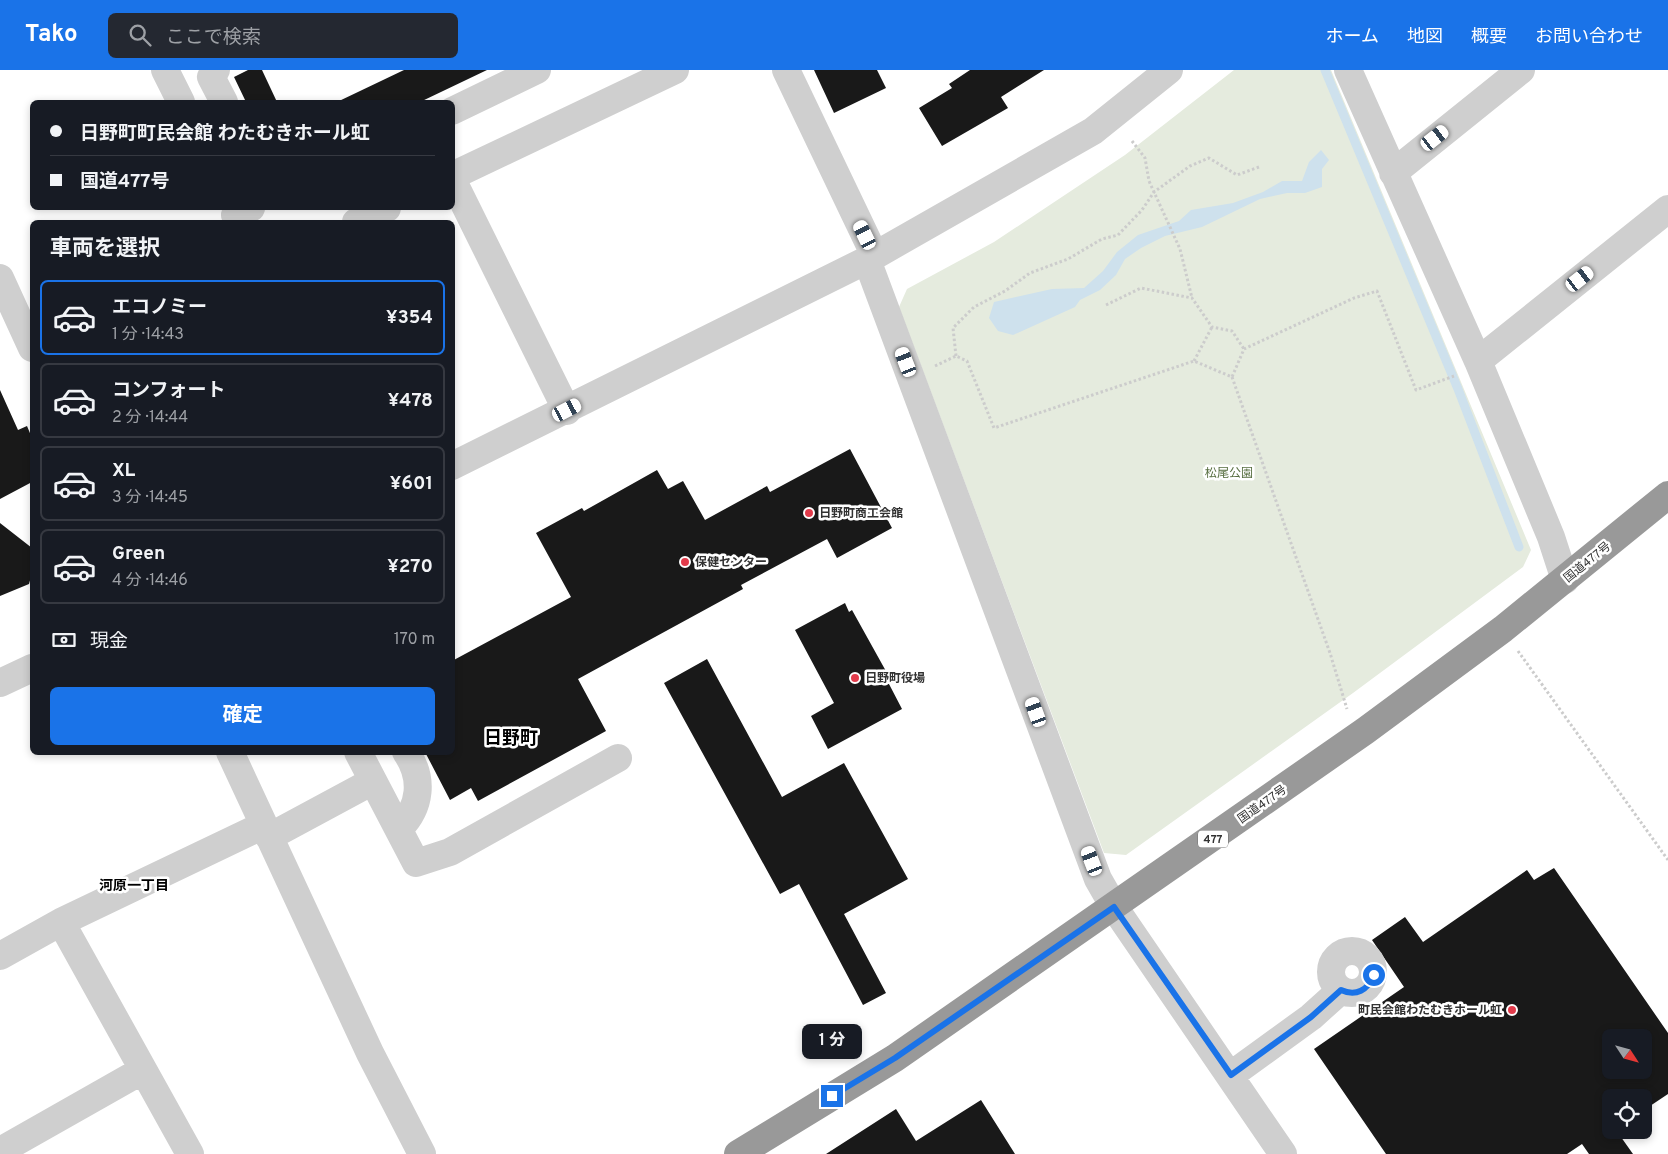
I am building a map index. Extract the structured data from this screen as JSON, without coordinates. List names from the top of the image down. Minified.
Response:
{"streets":{"highway":["国道477号","477"]},"districts":["日野町","河原一丁目"],"parks":["松尾公園"],"places":["日野町商工会館","保健センター","日野町役場","町民会館わたむきホール虹"],"north":"bottom right","page":{"header":"Tako","search":"ここで検索","nav":["ホーム","地図","概要","お問い合わせ"],"banner":["日野町町民会館 わたむきホール虹","国道477号"],"heading":"車両を選択","list":[{"name":"エコノミー","note":"1 分 · 14:43","value":"¥354"},{"name":"コンフォート","note":"2 分 · 14:44","value":"¥478"},{"name":"XL","note":"3 分 · 14:45","value":"¥601"},{"name":"Green","note":"4 分 · 14:46","value":"¥270"}],"pay":["現金","170 m"],"buttons":"確定","bubble":"1 分"}}
